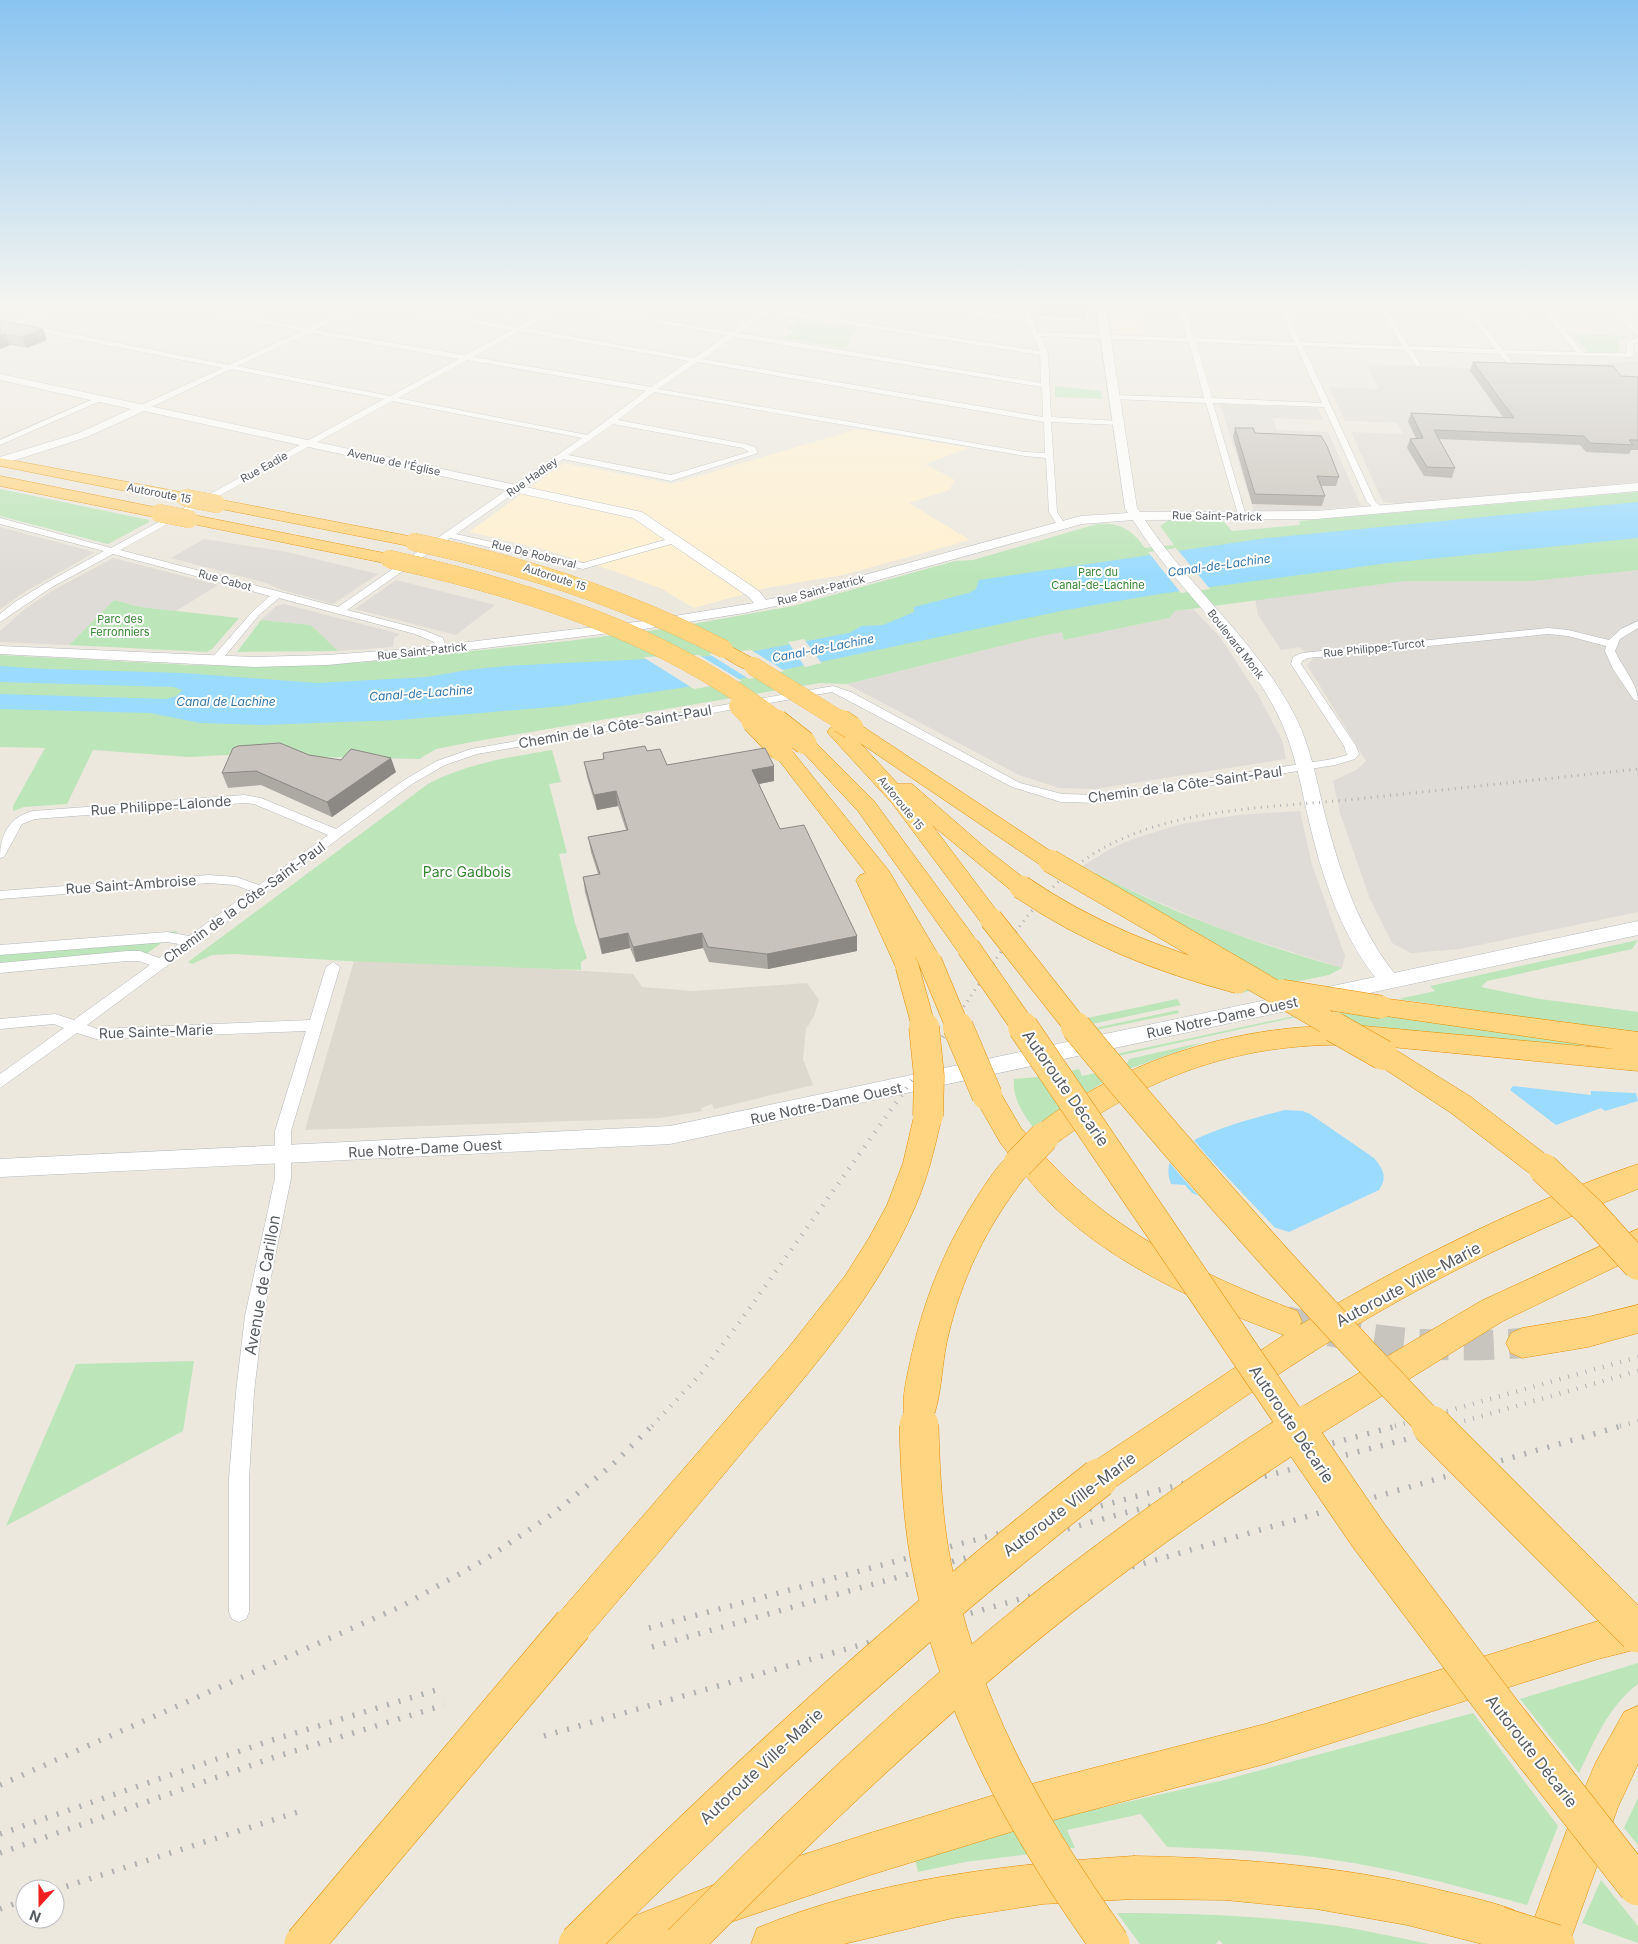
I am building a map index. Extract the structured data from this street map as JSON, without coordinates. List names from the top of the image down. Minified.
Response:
{"streets":{"highway":["Autoroute 15","Autoroute Décarie","Autoroute Ville-Marie"],"main road":["Avenue de l'Église","Rue Saint-Patrick","Boulevard Monk","Rue Notre-Dame Ouest"],"street":["Rue Eadie","Rue Hadley","Rue De Roberval","Rue Cabot","Rue Philippe-Turcot","Chemin de la Côte-Saint-Paul","Rue Philippe-Lalonde","Rue Saint-Ambroise","Rue Sainte-Marie","Avenue de Carillon"]},"crossings":[["Avenue de l'Église","Rue Eadie"],["Avenue de l'Église","Rue Hadley"],["Avenue de l'Église","Rue Saint-Patrick"],["Avenue de l'Église","Rue De Roberval"],["Rue Eadie","Rue Cabot"],["Rue Hadley","Rue De Roberval"],["Rue Hadley","Rue Cabot"],["Autoroute 15","Autoroute Décarie"],["Rue Saint-Patrick","Rue Cabot"],["Rue Saint-Patrick","Boulevard Monk"],["Boulevard Monk","Rue Philippe-Turcot"],["Boulevard Monk","Chemin de la Côte-Saint-Paul"],["Boulevard Monk","Rue Notre-Dame Ouest"],["Rue Philippe-Turcot","Chemin de la Côte-Saint-Paul"],["Chemin de la Côte-Saint-Paul","Rue Philippe-Lalonde"],["Chemin de la Côte-Saint-Paul","Rue Saint-Ambroise"],["Chemin de la Côte-Saint-Paul","Rue Sainte-Marie"],["Rue Notre-Dame Ouest","Avenue de Carillon"],["Rue Sainte-Marie","Avenue de Carillon"]],"water":["Canal-de-Lachine","Canal de Lachine"],"parks":["Parc du Canal-de-Lachine","Parc des Ferronniers","Parc Gadbois"],"north":"bottom"}
